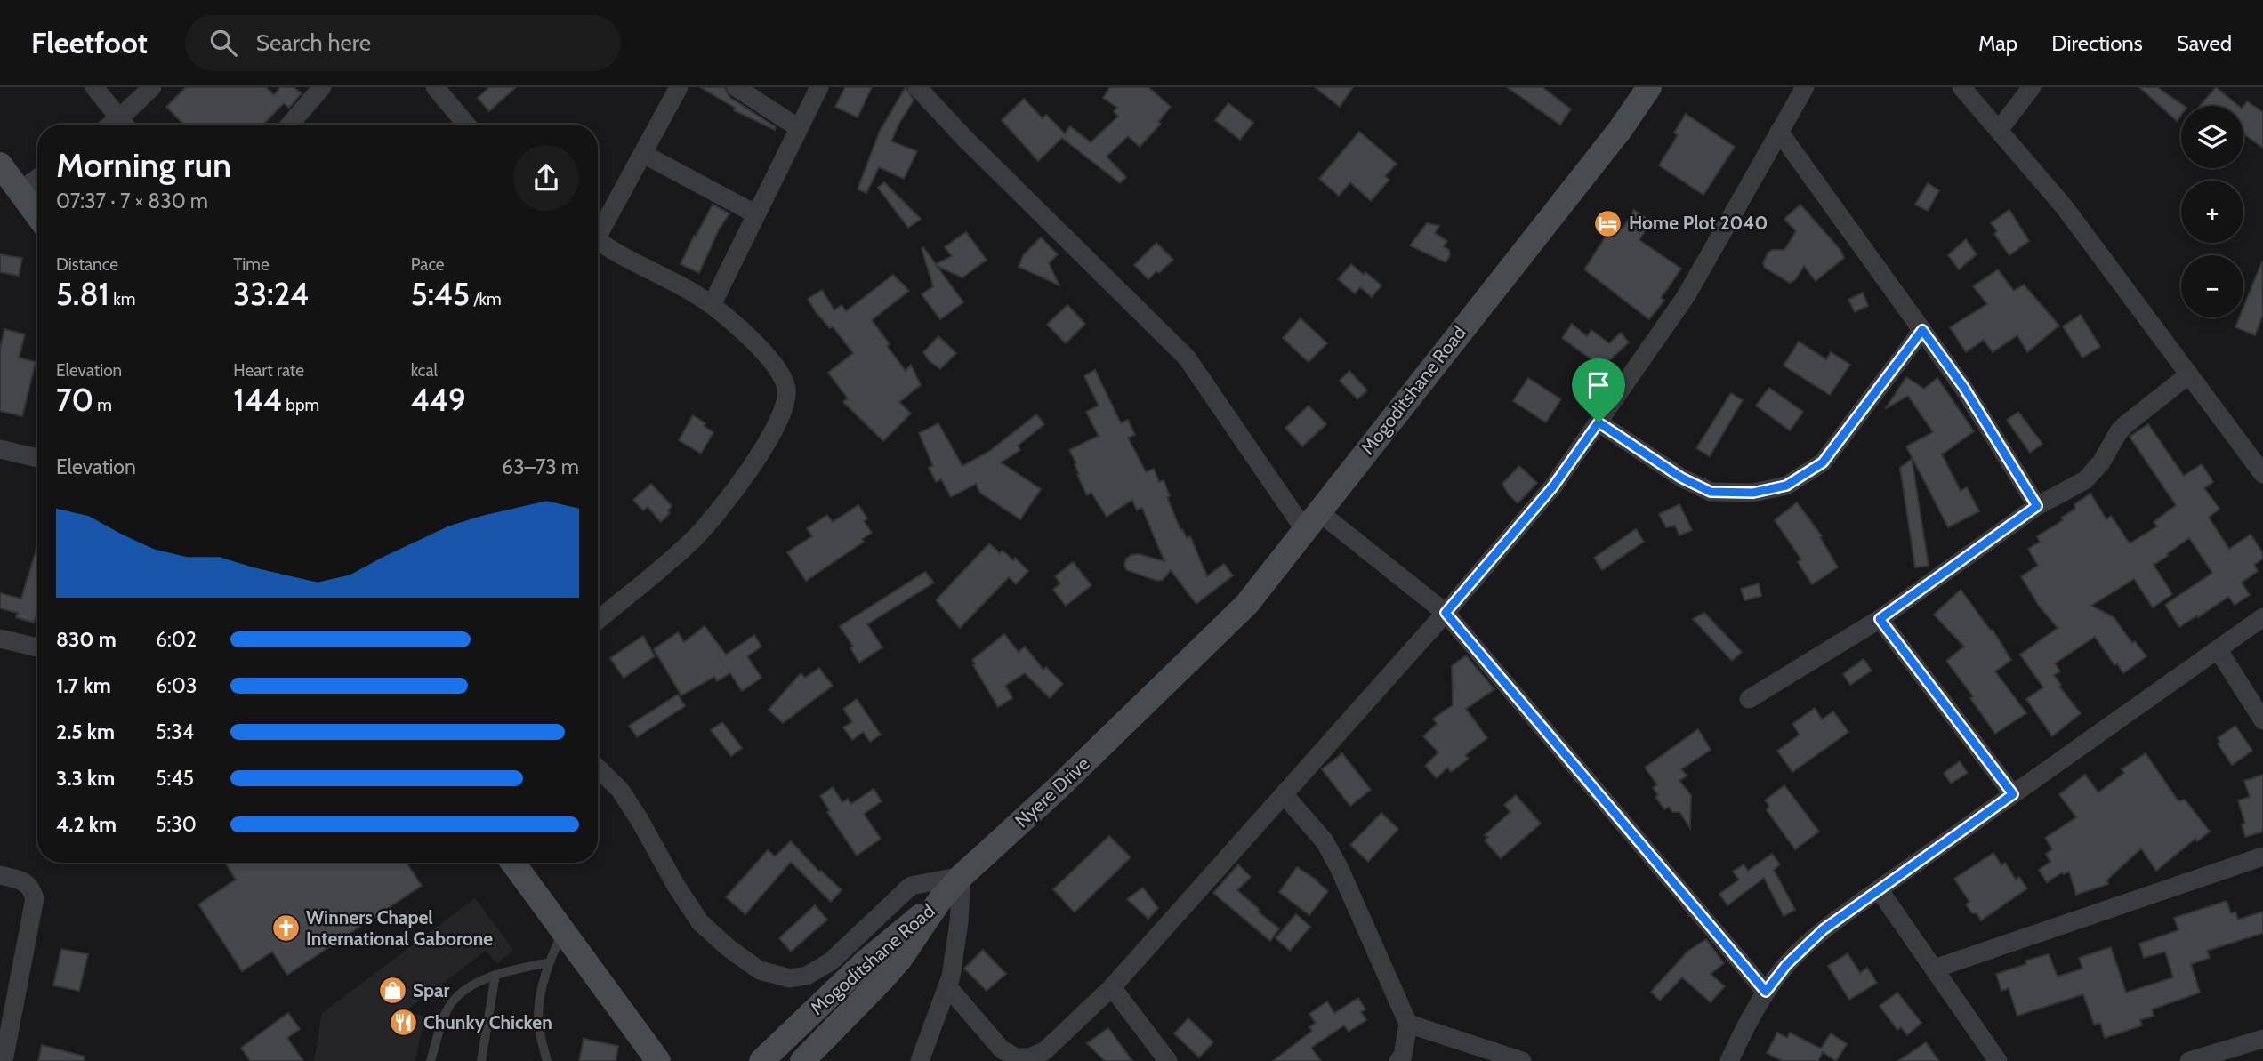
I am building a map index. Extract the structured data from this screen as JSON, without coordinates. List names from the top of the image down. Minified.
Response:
{"streets":{"main road":["Mogoditshane Road","Nyere Drive"]},"crossings":[["Mogoditshane Road","Nyere Drive"]],"places":{"hotel":["Home Plot 2040"],"church":["Winners Chapel International Gaborone"],"shop":["Spar"],"restaurant":["Chunky Chicken"]},"page":{"header":"Fleetfoot","search":"Search here","nav":["Map","Directions","Saved"],"map_buttons":["+","−"],"heading":["Morning run","07:37 · 7 × 830 m"],"stats":[["Distance","5.81 km"],["Time","33:24"],["Pace","5:45 /km"],["Elevation","70 m"],["Heart rate","144 bpm"],["kcal","449"]],"chart":["Elevation","63–73 m"],"list":[{"name":"830 m","note":"6:02"},{"name":"1.7 km","note":"6:03"},{"name":"2.5 km","note":"5:34"},{"name":"3.3 km","note":"5:45"},{"name":"4.2 km","note":"5:30"}]}}
